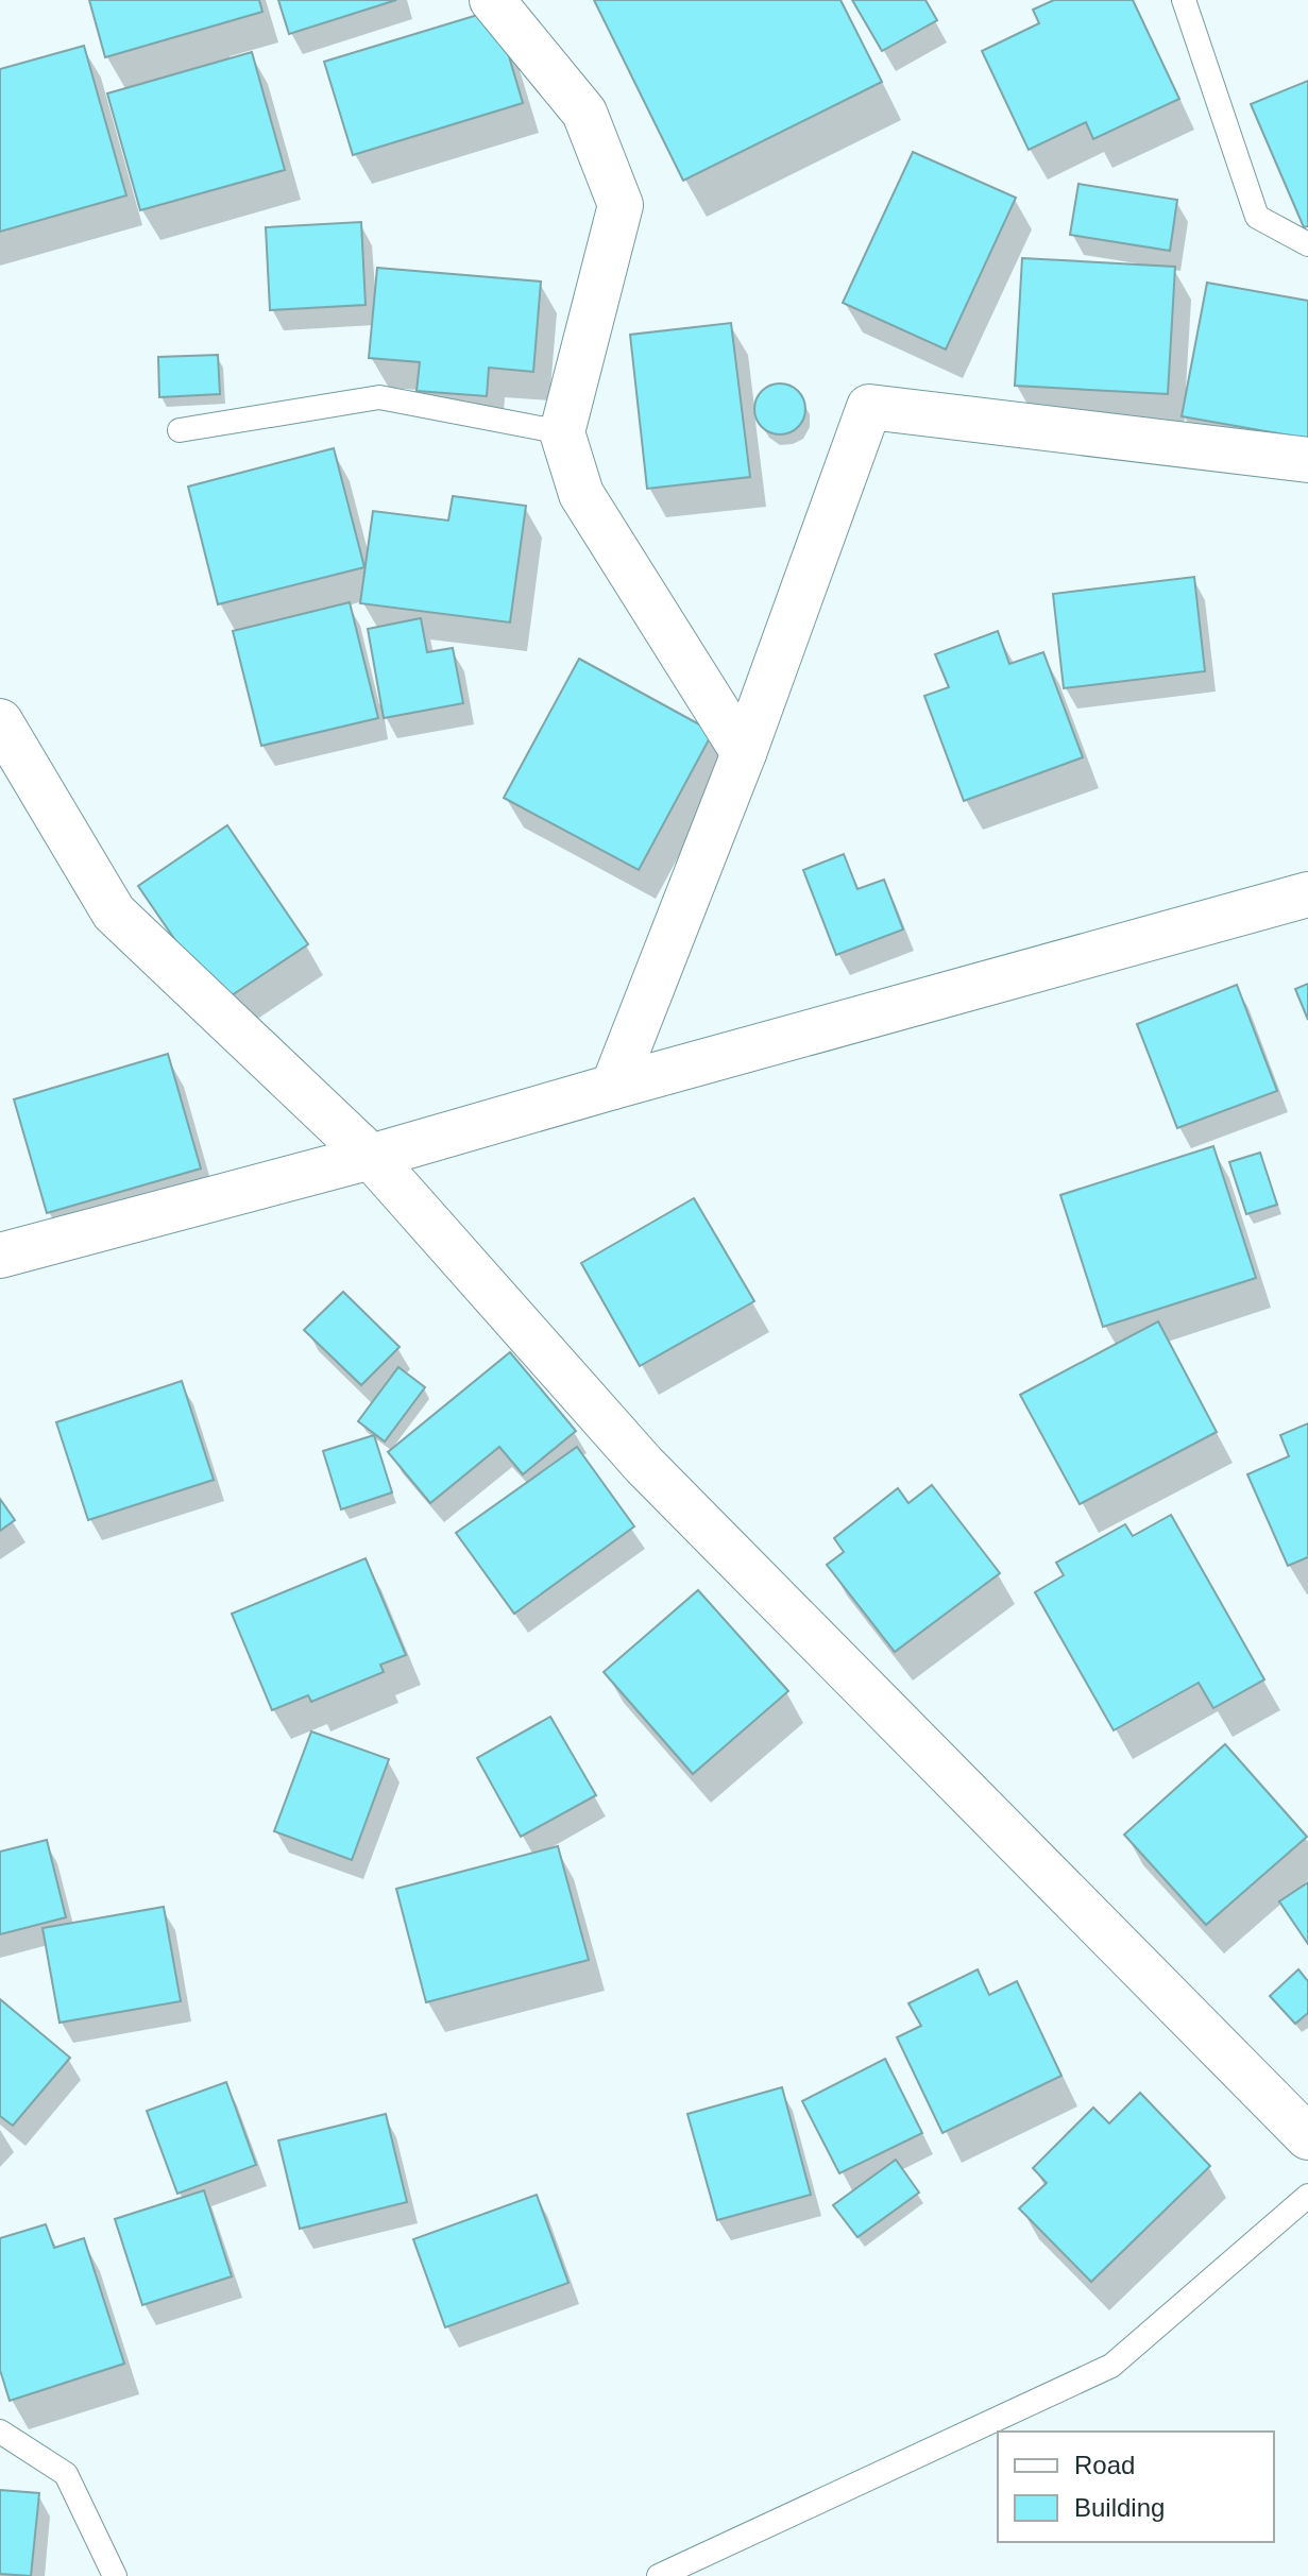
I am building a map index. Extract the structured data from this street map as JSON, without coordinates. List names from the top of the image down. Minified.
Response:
{"legend":["Road","Building"]}
